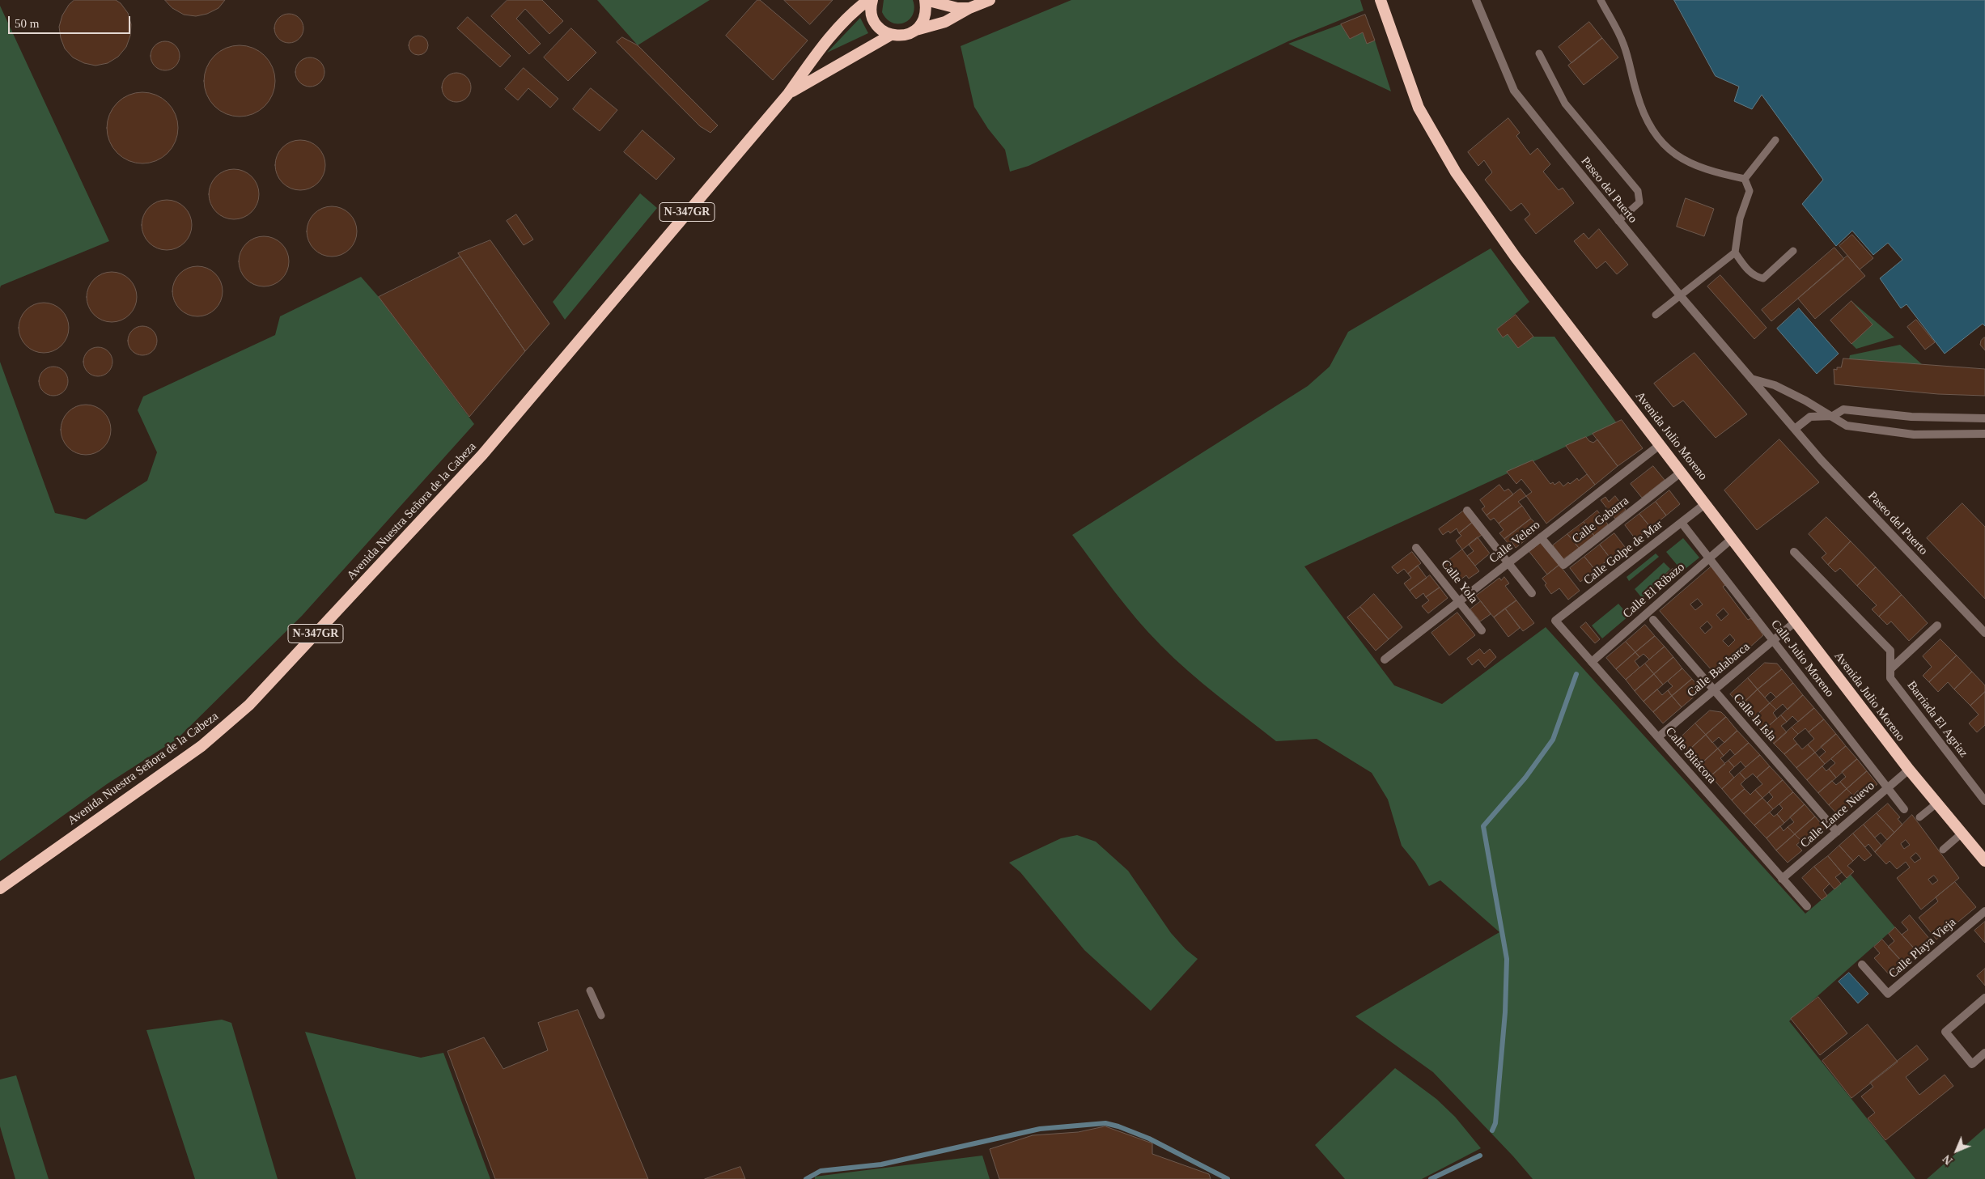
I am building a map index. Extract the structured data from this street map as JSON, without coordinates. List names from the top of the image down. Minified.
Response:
{"streets":{"highway":["N-347GR","Avenida Julio Moreno","Avenida Nuestra Señora de la Cabeza"],"street":["Paseo del Puerto","Calle Gabarra","Calle Velero","Calle Golpe de Mar","Calle Yola","Calle El Ribazo","Calle Julio Moreno","Calle Balabarca","Calle la Isla","Barriada El Agriaz","Calle Bitácora","Calle Lance Nuevo","Calle Playa Vieja"]},"crossings":[["Avenida Julio Moreno","Calle Gabarra"],["Avenida Julio Moreno","Calle Velero"],["Avenida Julio Moreno","Calle Golpe de Mar"],["Avenida Julio Moreno","Calle El Ribazo"],["Avenida Julio Moreno","Calle Balabarca"],["Avenida Julio Moreno","Calle Lance Nuevo"],["Calle Gabarra","Calle Velero"],["Calle Velero","Calle Yola"],["Calle Golpe de Mar","Calle Julio Moreno"],["Calle Golpe de Mar","Calle Bitácora"],["Calle El Ribazo","Calle Julio Moreno"],["Calle El Ribazo","Calle Bitácora"],["Calle Julio Moreno","Calle Balabarca"],["Calle Julio Moreno","Calle Lance Nuevo"],["Calle Balabarca","Calle la Isla"],["Calle Balabarca","Calle Bitácora"],["Calle la Isla","Calle Lance Nuevo"],["Calle Bitácora","Calle Lance Nuevo"]],"scale_bar":"50 m","north":"bottom left"}
